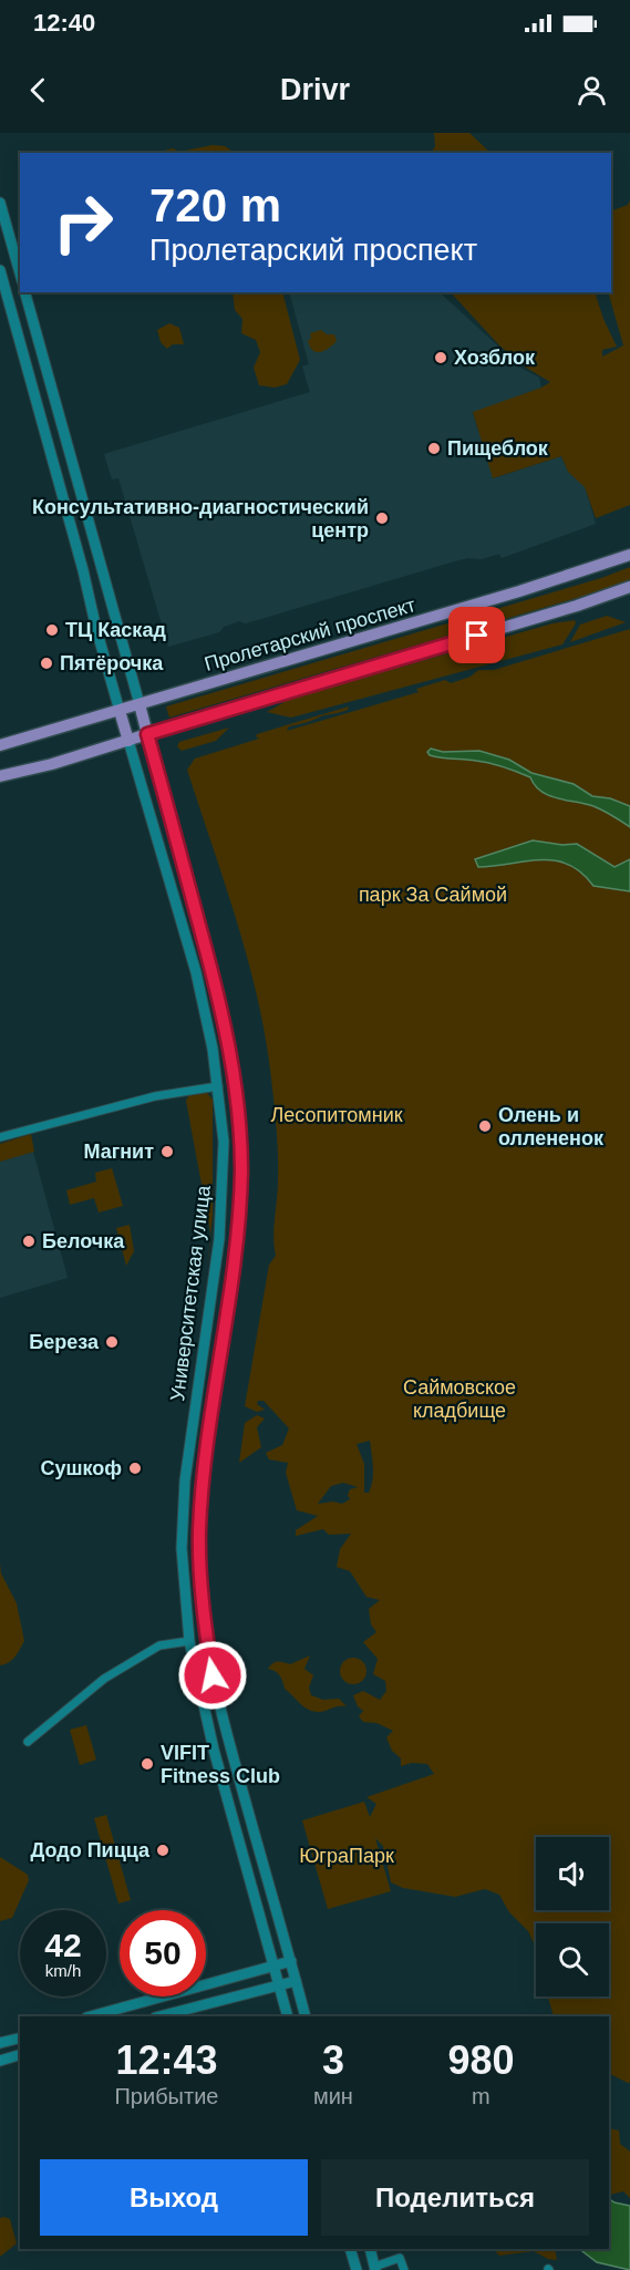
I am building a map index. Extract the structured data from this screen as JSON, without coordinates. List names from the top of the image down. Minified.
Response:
{"streets":{"main road":["Пролетарский проспект","Университетская улица"]},"crossings":[["Пролетарский проспект","Университетская улица"]],"parks":["парк За Саймой","Лесопитомник","Саймовское кладбище","ЮграПарк"],"places":["Хозблок","Пищеблок","Консультативно-диагностический центр","ТЦ Каскад","Пятёрочка","Олень и оллененок","Магнит","Белочка","Береза","Сушкоф","VIFIT Fitness Club","Додо Пицца"],"page":{"status":"12:40","header":"Drivr","turn":["720 m","Пролетарский проспект"],"speed":"42 km/h","limit":"50","eta":["12:43","Прибытие","3","мин","980","m"],"buttons":["Выход","Поделиться"]}}
